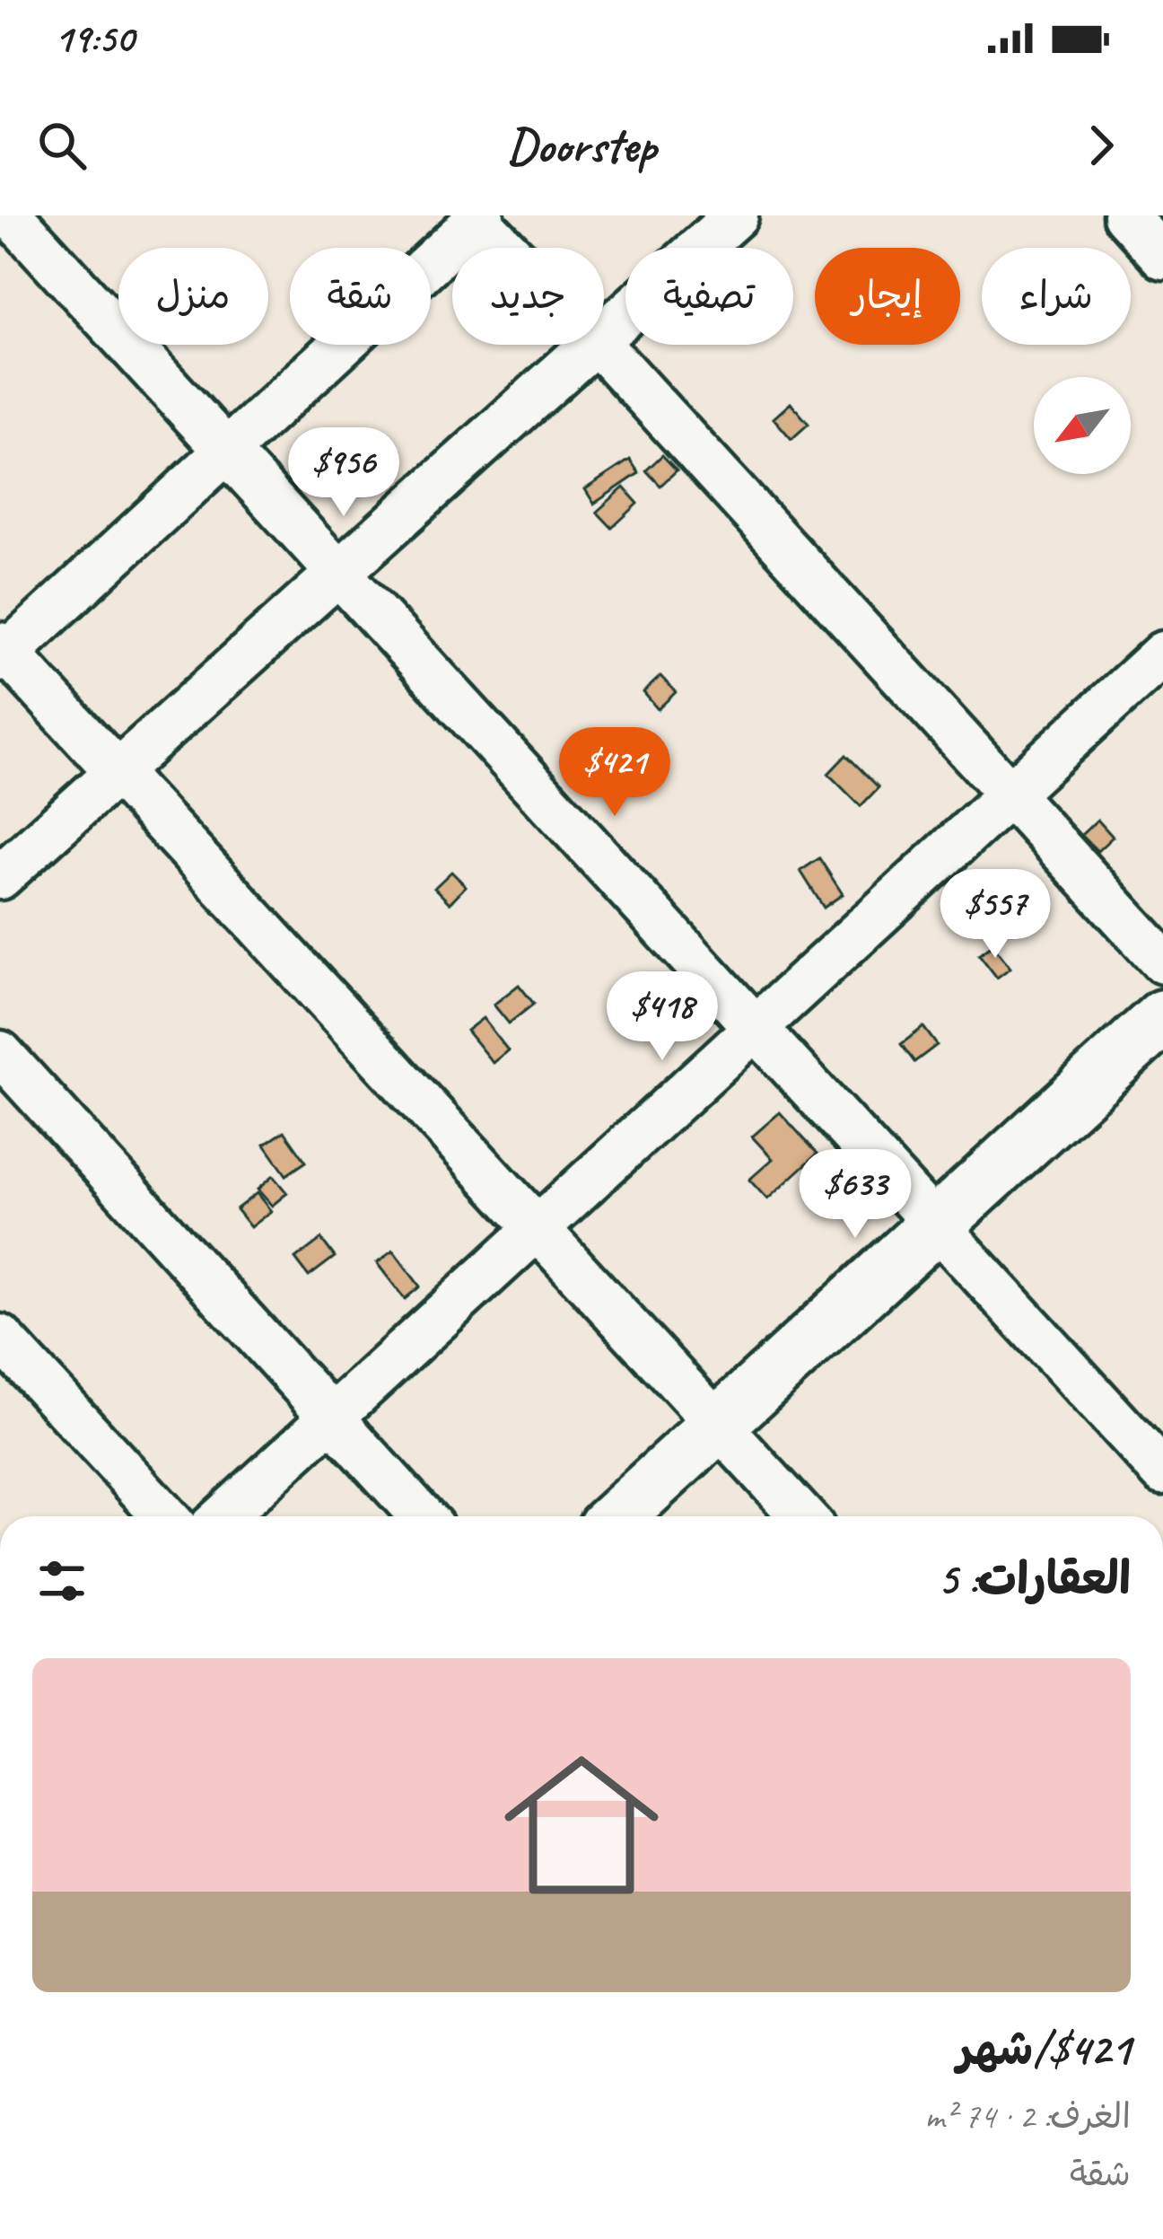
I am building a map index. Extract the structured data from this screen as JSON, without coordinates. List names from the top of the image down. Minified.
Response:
{"north":"bottom left","page":{"status":"19:50","header":"Doorstep","chip":["شراء","إيجار","تصفية","جديد","شقة","منزل"],"price":["$956","$421","$557","$418","$633"],"heading":"العقارات: 5","list":[{"name":"$421/شهر","note":"الغرف: 2 · 74 m² · شقة"}]}}
